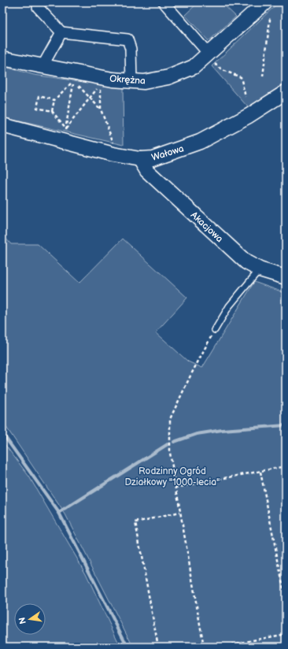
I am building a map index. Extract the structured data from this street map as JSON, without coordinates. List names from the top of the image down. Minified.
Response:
{"streets":{"street":["Okrężna","Wałowa","Akacjowa"]},"crossings":[["Wałowa","Akacjowa"]],"parks":["Rodzinny Ogród Działkowy \"1000-lecia\""],"north":"left"}
